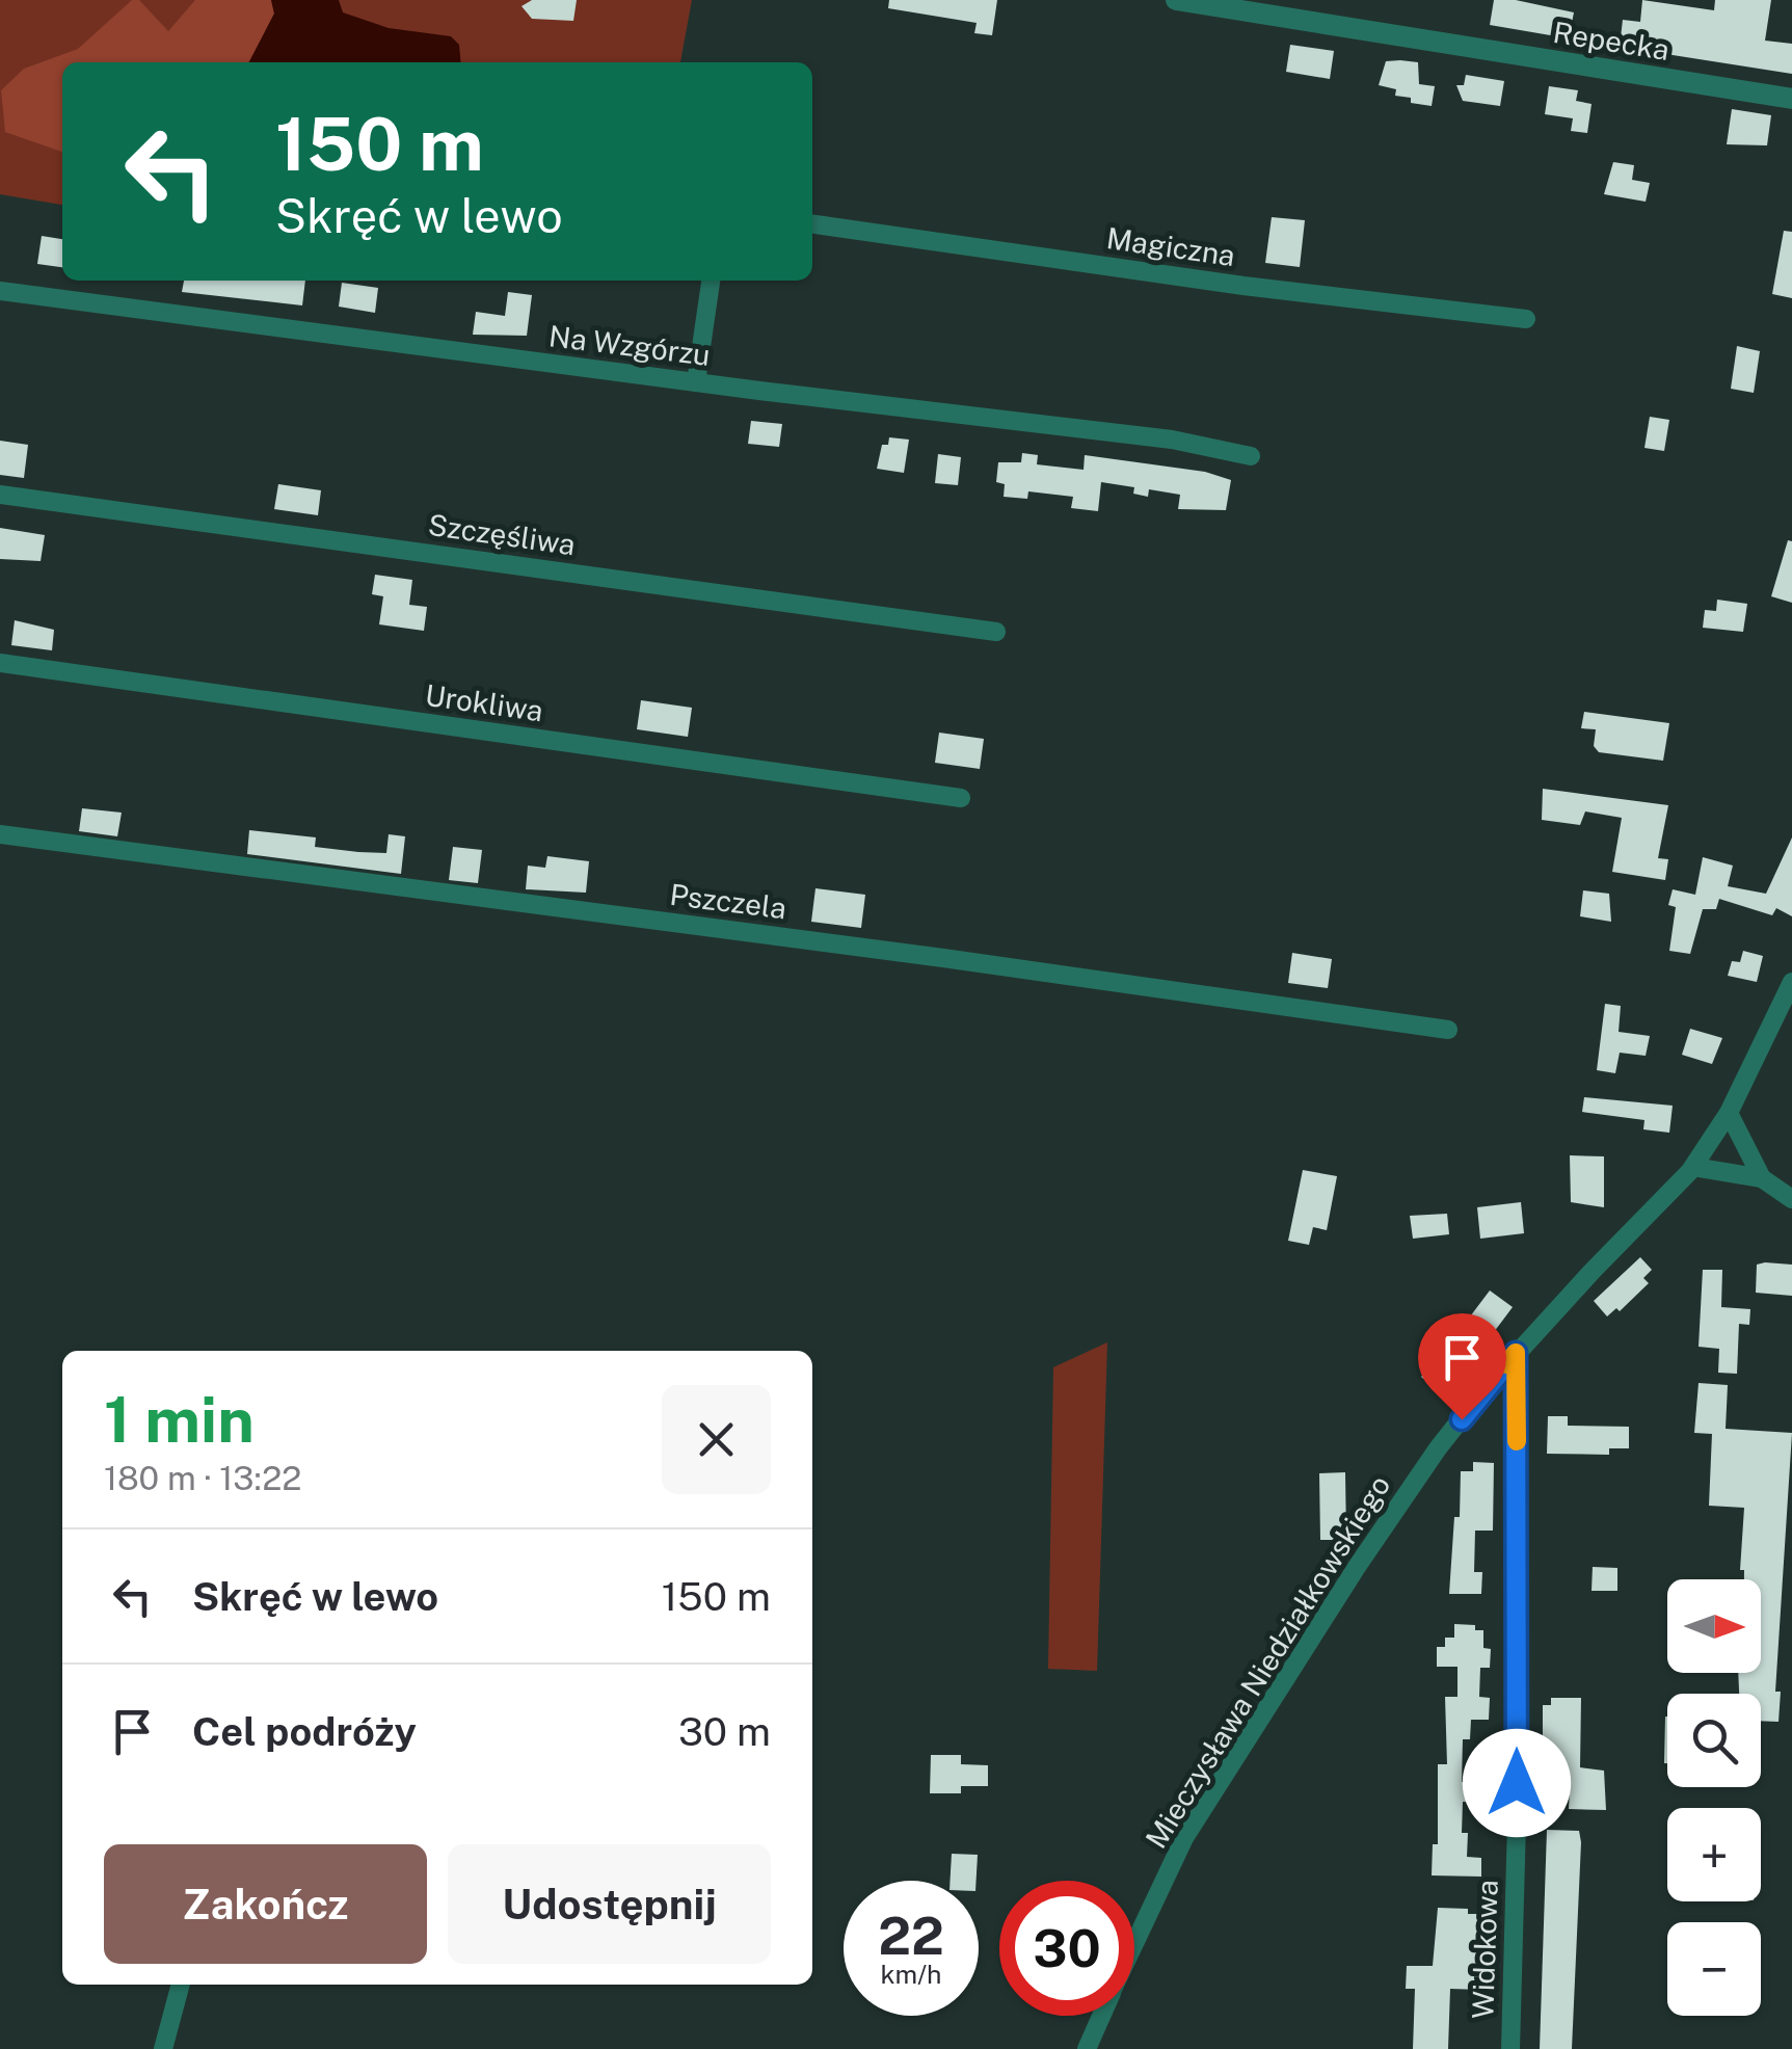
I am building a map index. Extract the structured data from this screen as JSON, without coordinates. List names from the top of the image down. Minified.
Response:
{"streets":{"street":["Repecka","Magiczna","Na Wzgórzu","Szczęśliwa","Urokliwa","Pszczela","Mieczysława Niedziałkowskiego","Widokowa"]},"crossings":[["Mieczysława Niedziałkowskiego","Widokowa"]],"north":"right","page":{"turn":["150 m","Skręć w lewo"],"heading":["1 min","180 m · 13:22"],"list":[{"name":"Skręć w lewo","value":"150 m"},{"name":"Cel podróży","value":"30 m"}],"map_buttons":["+","−"],"buttons":["Zakończ","Udostępnij"],"speed":"22 km/h","limit":"30"}}
